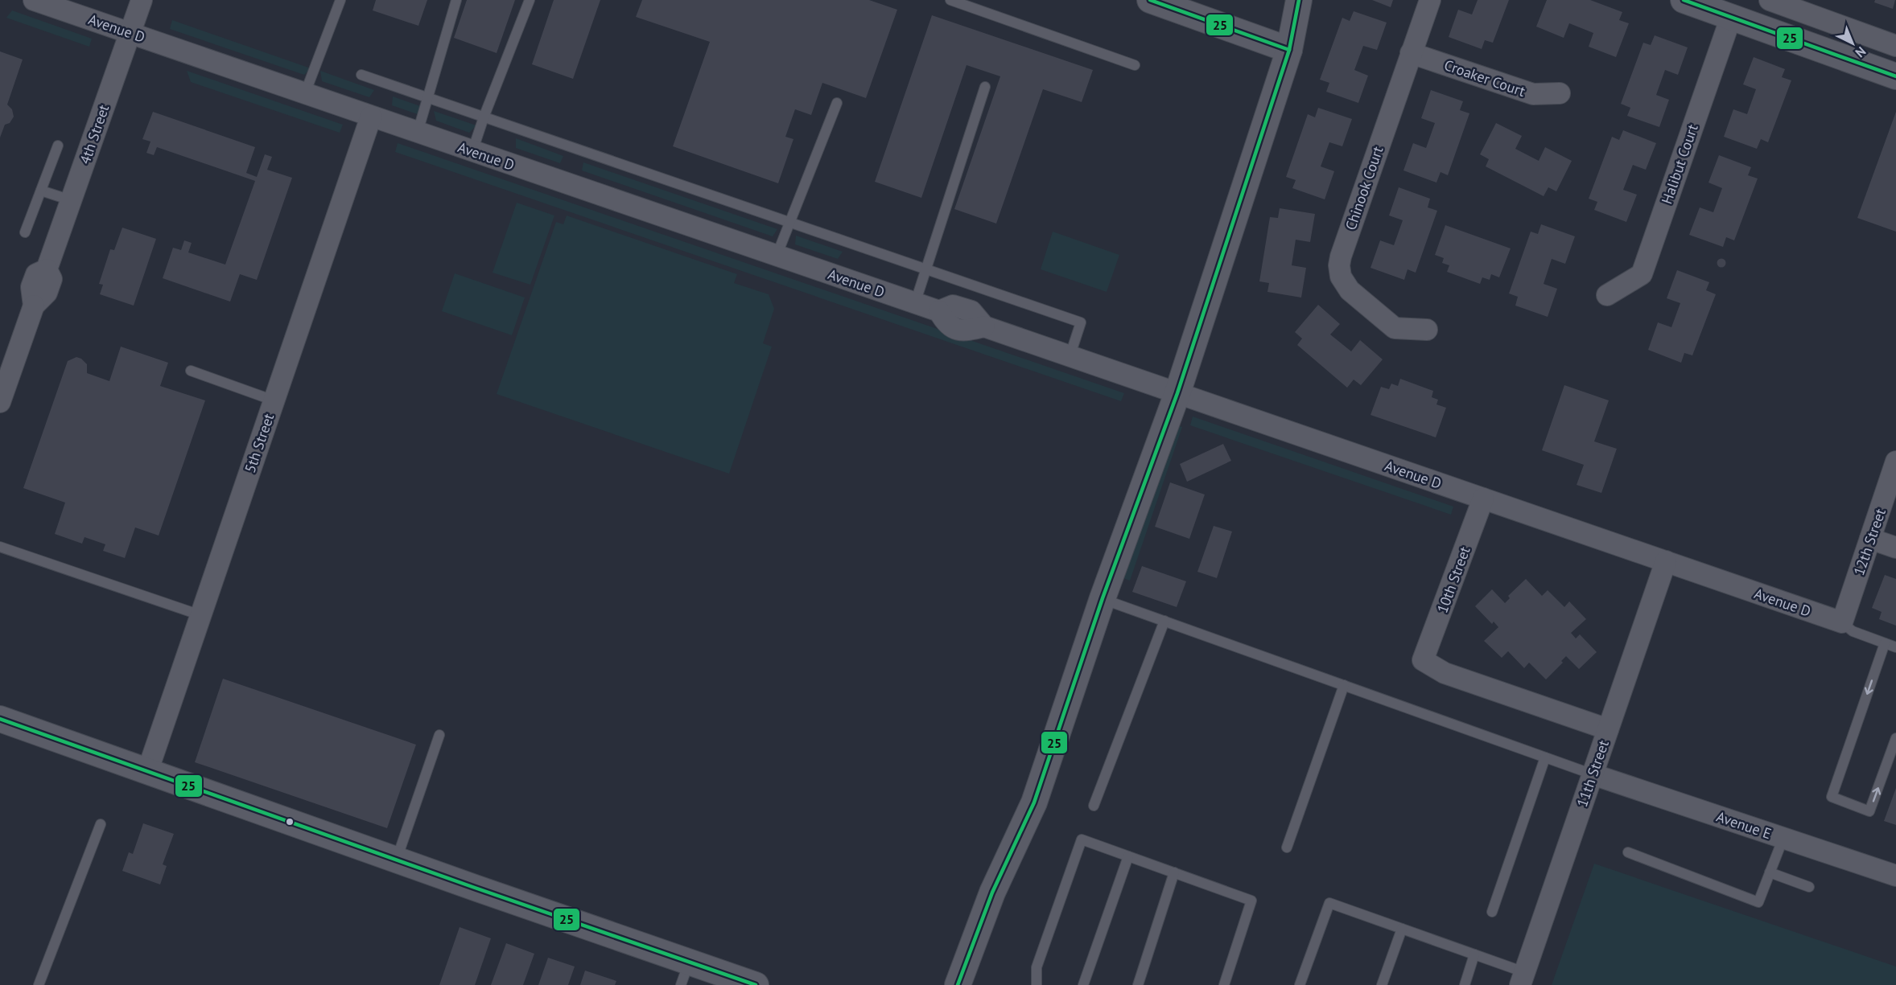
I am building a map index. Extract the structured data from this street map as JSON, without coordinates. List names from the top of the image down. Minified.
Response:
{"streets":{"street":["Avenue D","Croaker Court","4th Street","Halibut Court","Chinook Court","5th Street","12th Street","10th Street","11th Street","Avenue E"]},"crossings":[["Avenue D","4th Street"],["Avenue D","5th Street"],["Avenue D","12th Street"],["Avenue D","10th Street"],["Avenue D","11th Street"],["Croaker Court","Chinook Court"],["10th Street","11th Street"],["11th Street","Avenue E"]],"lines":["transit line 25"],"north":"bottom right"}
